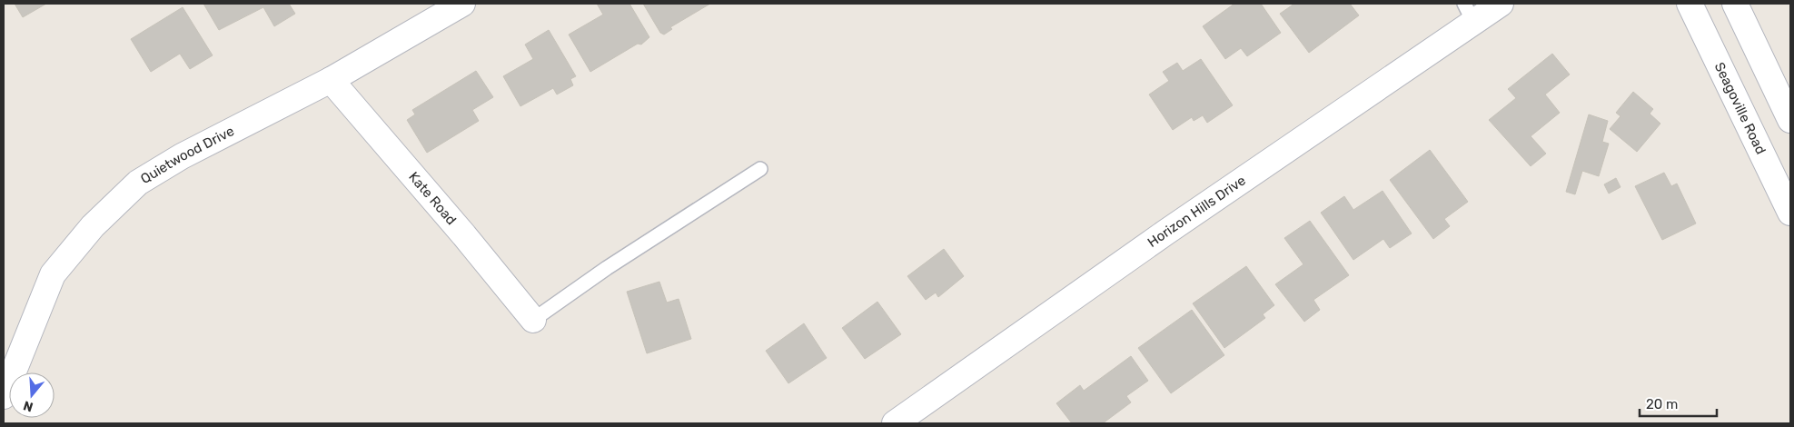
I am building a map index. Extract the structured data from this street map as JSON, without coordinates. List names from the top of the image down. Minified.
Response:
{"streets":{"street":["Seagoville Road","Quietwood Drive","Kate Road","Horizon Hills Drive"]},"crossings":[["Quietwood Drive","Kate Road"]],"scale_bar":"20 m","north":"bottom"}
